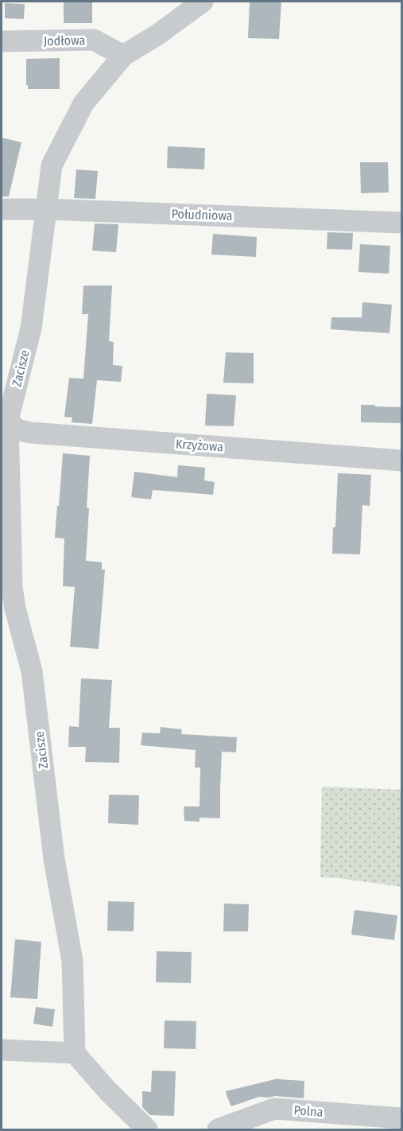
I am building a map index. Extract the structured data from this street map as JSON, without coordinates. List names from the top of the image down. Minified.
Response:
{"streets":{"street":["Jodłowa","Południowa","Zacisze","Krzyżowa","Polna"]},"crossings":[["Jodłowa","Zacisze"],["Południowa","Zacisze"],["Zacisze","Krzyżowa"]]}
